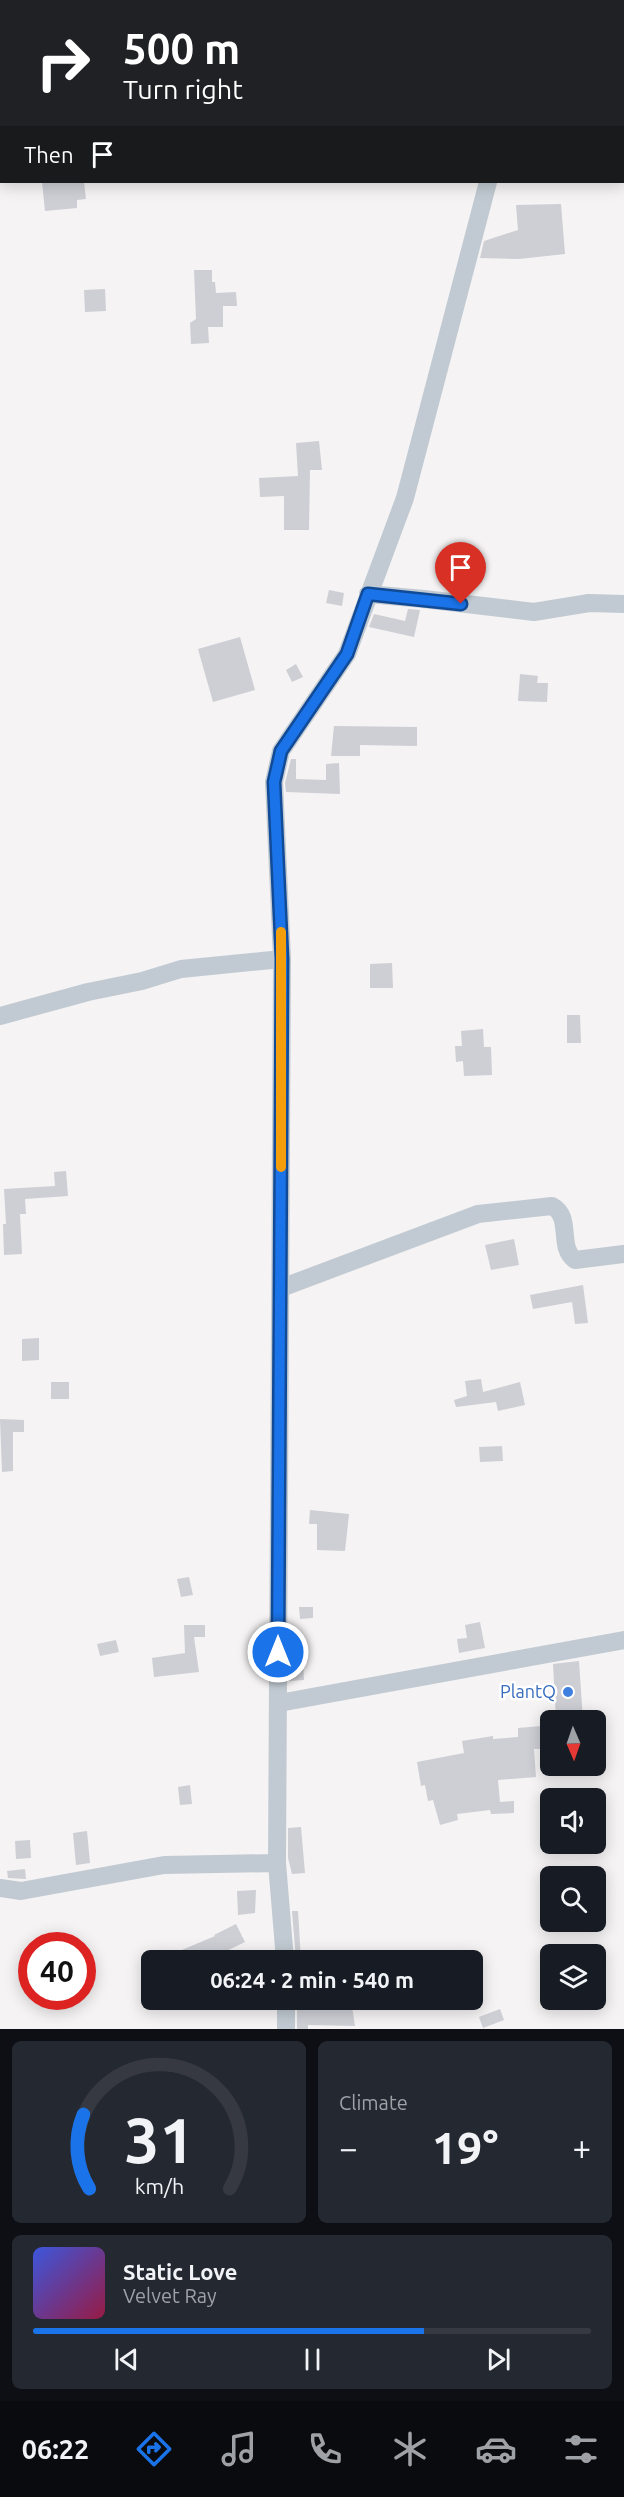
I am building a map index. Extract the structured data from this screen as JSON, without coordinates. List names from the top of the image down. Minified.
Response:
{"places":["PlantQ"],"north":"bottom","page":{"turn":["500 m","Turn right"],"then":"Then","limit":"40","trip":"06:24 · 2 min · 540 m","tile":"Climate","heat":["−","19°","+"],"song":["Static Love","Velvet Ray"],"tabs":"06:22","gauge":["31","km/h"]}}
